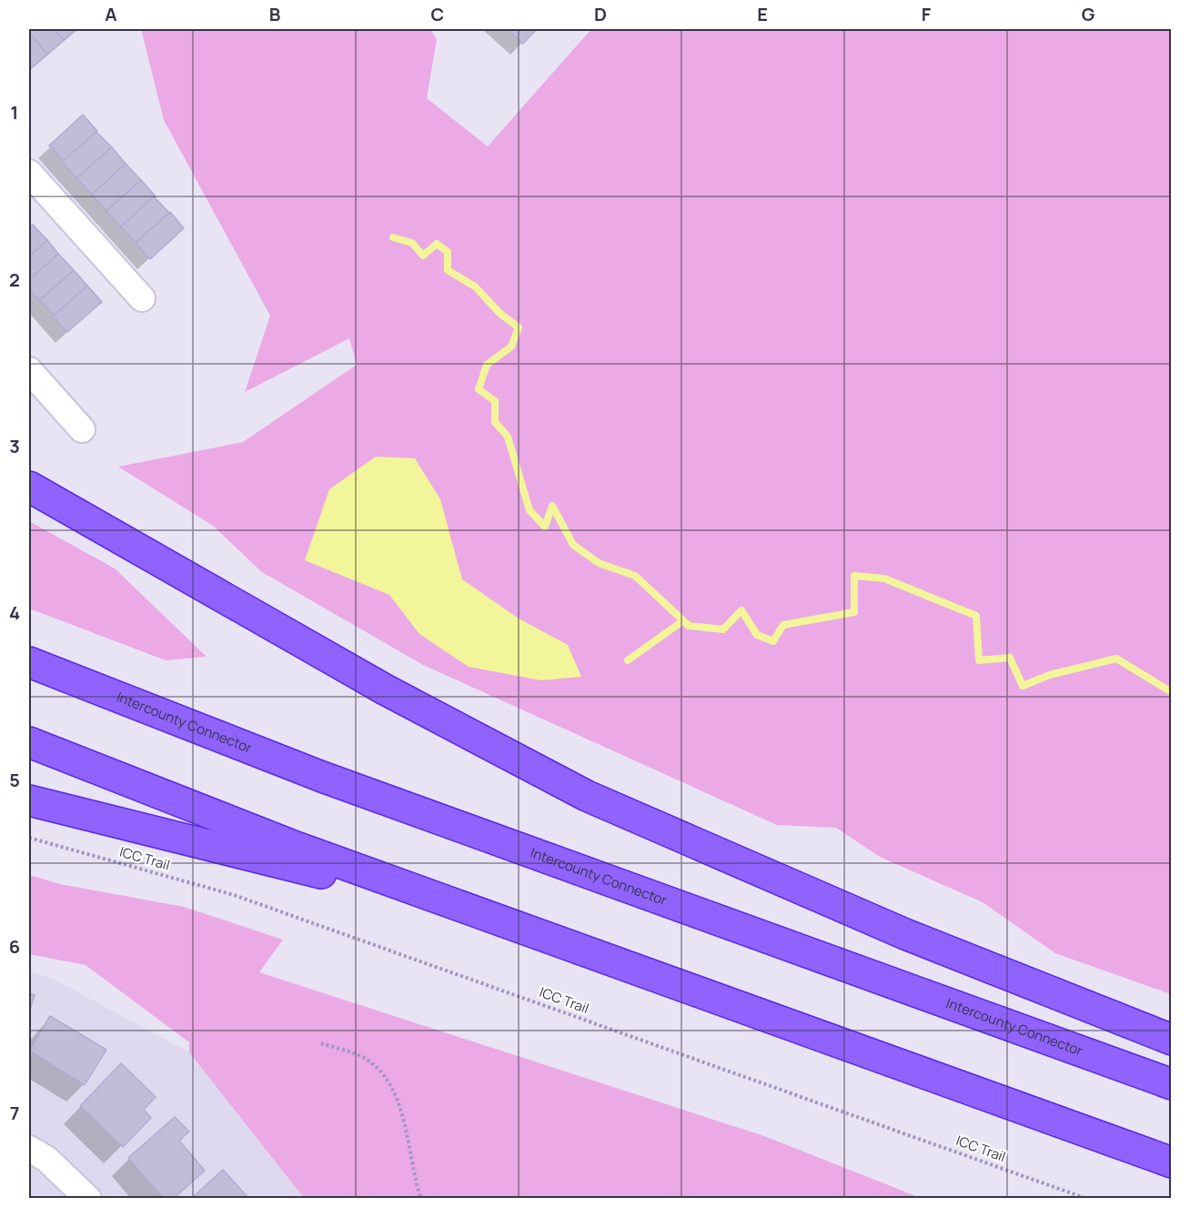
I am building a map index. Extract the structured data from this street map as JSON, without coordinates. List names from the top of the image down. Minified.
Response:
{"streets":{"highway":["Intercounty Connector"],"path":["ICC Trail"]},"grid":{"columns":["A","B","C","D","E","F","G"],"rows":["1","2","3","4","5","6","7"]}}
